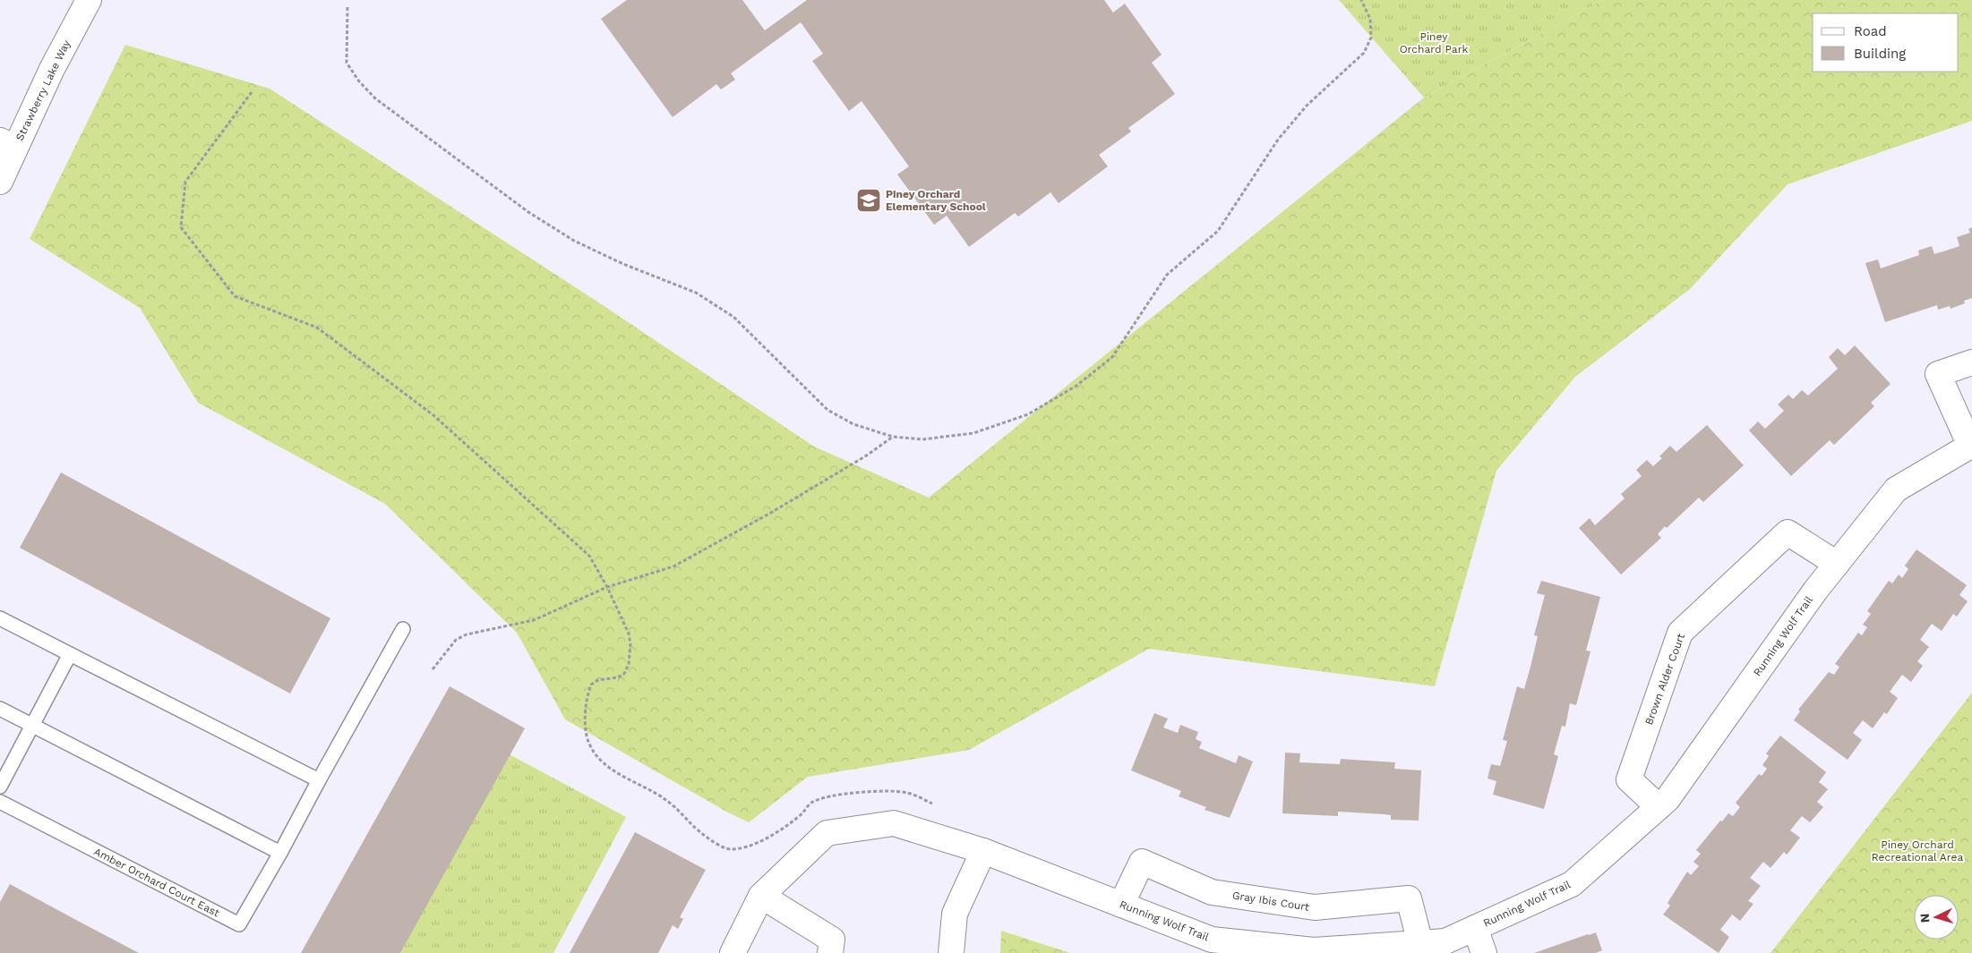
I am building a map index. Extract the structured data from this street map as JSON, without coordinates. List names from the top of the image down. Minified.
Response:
{"streets":{"street":["Strawberry Lake Way","Running Wolf Trail","Brown Alder Court","Gray Ibis Court"],"lane":["Amber Orchard Court East"]},"crossings":[["Running Wolf Trail","Brown Alder Court"],["Running Wolf Trail","Gray Ibis Court"]],"parks":["Piney Orchard Park","Piney Orchard Recreational Area"],"places":{"school or university":["Piney Orchard Elementary School"]},"legend":["Road","Building"],"north":"left"}
